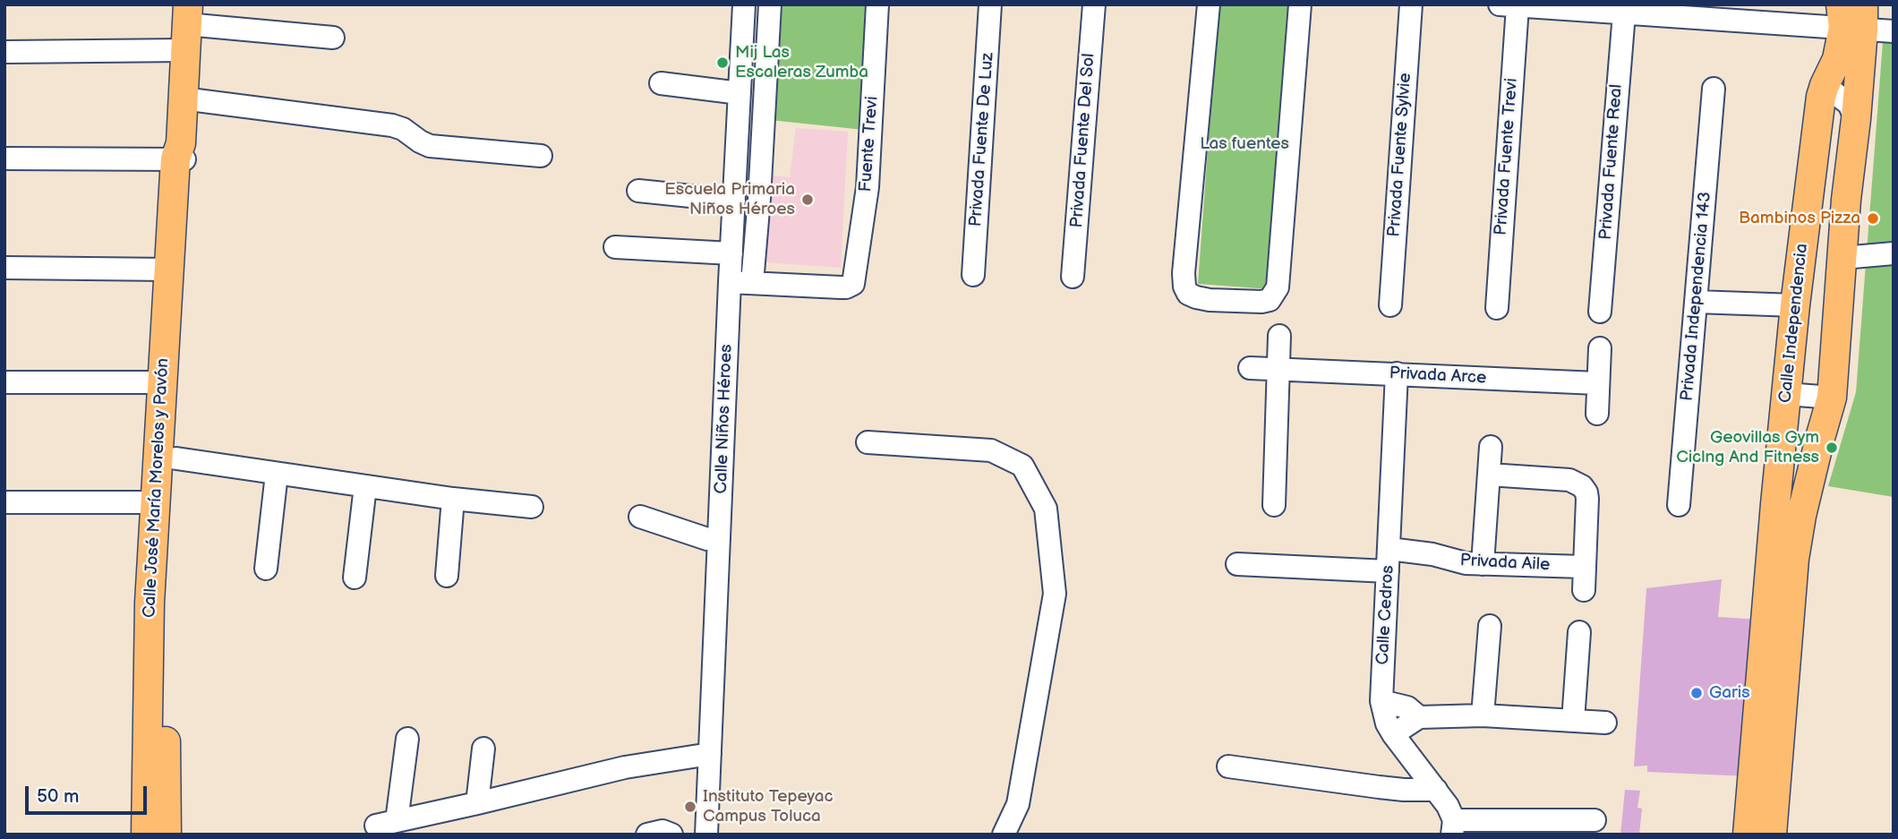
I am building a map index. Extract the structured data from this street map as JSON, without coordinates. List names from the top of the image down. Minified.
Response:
{"streets":{"main road":["Calle Independencia","Calle José María Morelos y Pavón"],"street":["Privada Fuente De Luz","Privada Fuente Del Sol","Fuente Trevi","Privada Fuente Sylvie","Privada Fuente Trevi","Privada Fuente Real","Privada Independencia 143","Privada Arce","Calle Niños Héroes","Privada Aile","Calle Cedros"]},"crossings":[["Privada Arce","Calle Cedros"],["Privada Aile","Calle Cedros"]],"parks":["Las fuentes"],"places":["Mij Las Escaleras Zumba","Escuela Primaria Niños Héroes","Bambinos Pizza","Geovillas Gym Ciclng And Fitness","Garis","Instituto Tepeyac Campus Toluca"],"scale_bar":"50 m"}
